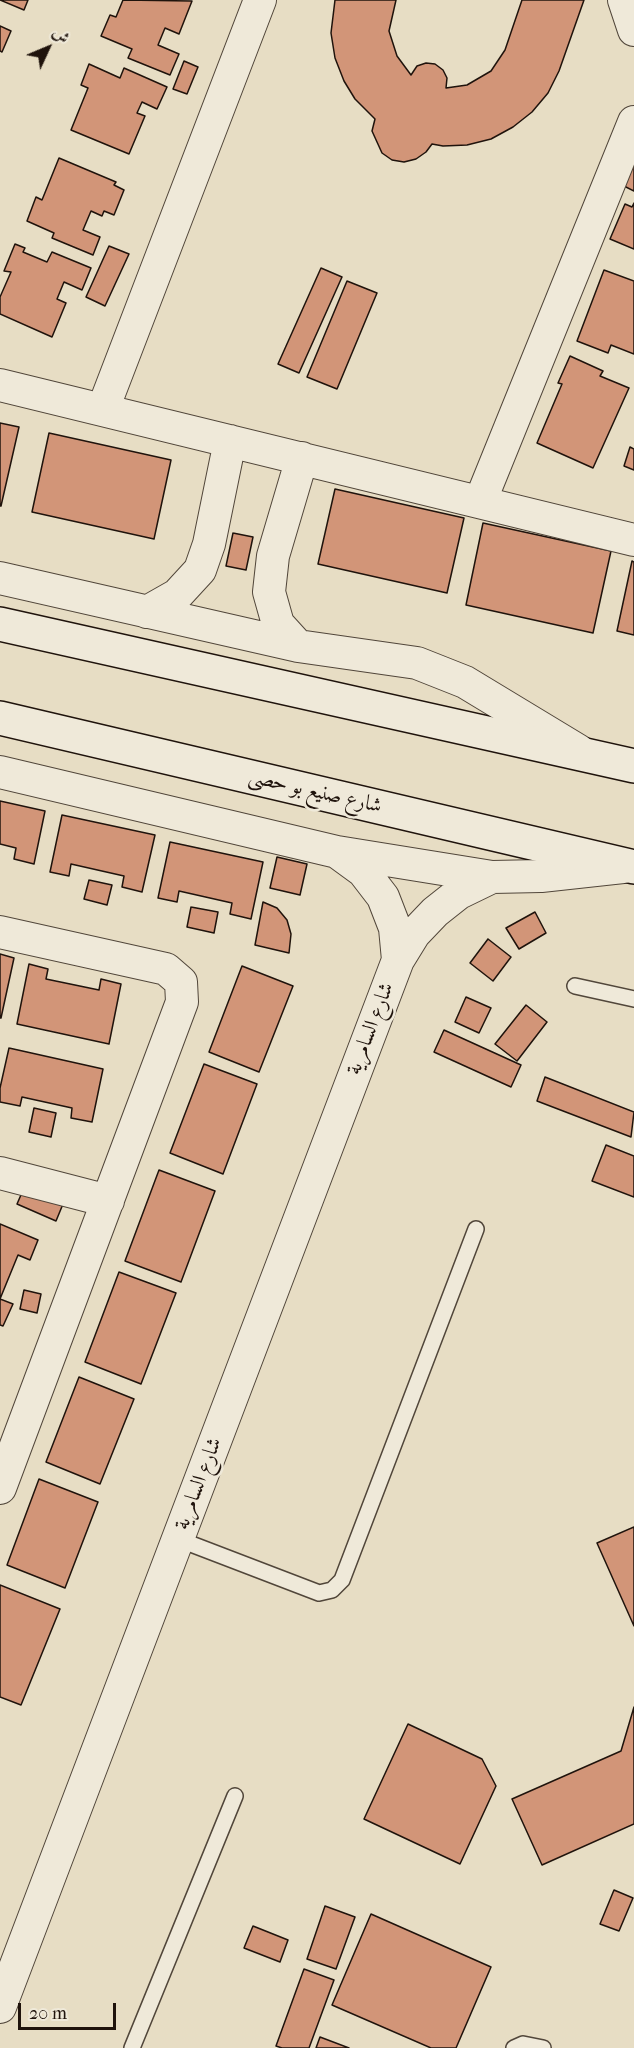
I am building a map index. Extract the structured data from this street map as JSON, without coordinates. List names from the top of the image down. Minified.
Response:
{"streets":{"street":["شارع صنيع بو حصى","شارع السامرية"]},"crossings":[["شارع صنيع بو حصى","شارع السامرية"]],"scale_bar":"20 m","north":"top right"}
